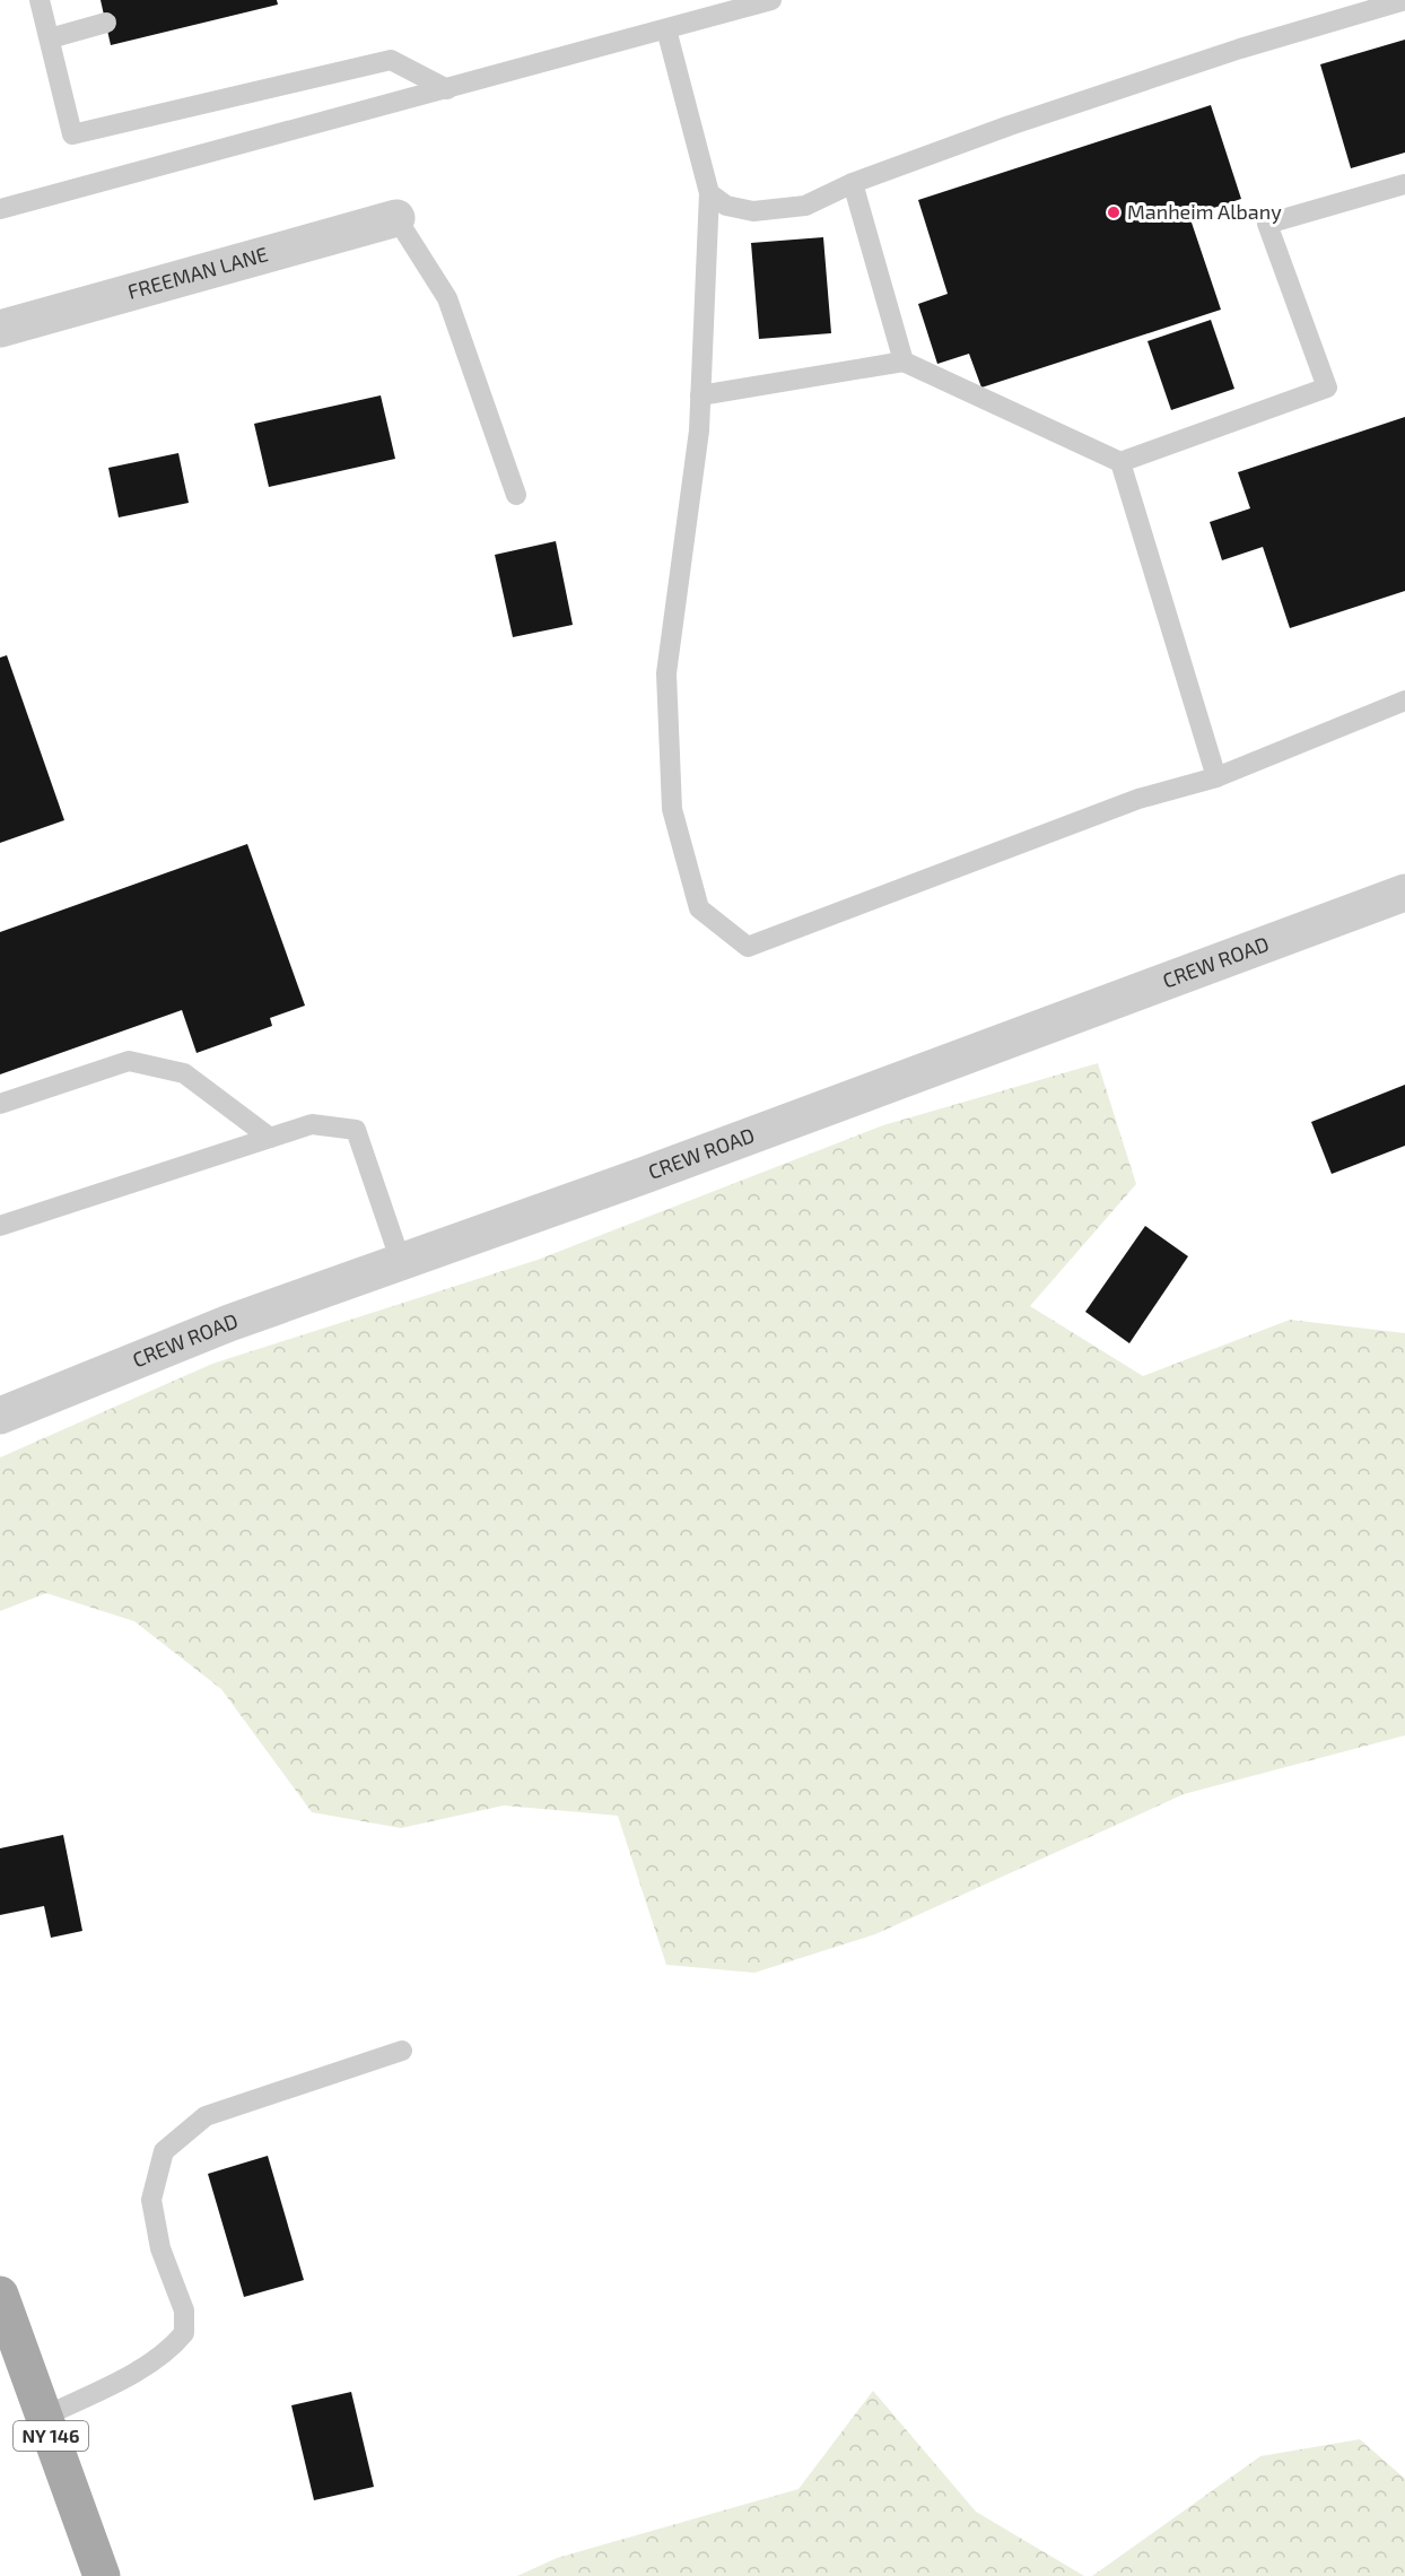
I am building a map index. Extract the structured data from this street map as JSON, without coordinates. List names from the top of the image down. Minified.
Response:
{"streets":{"main road":["NY 146"],"street":["FREEMAN LANE","CREW ROAD"]},"places":["Manheim Albany"]}
